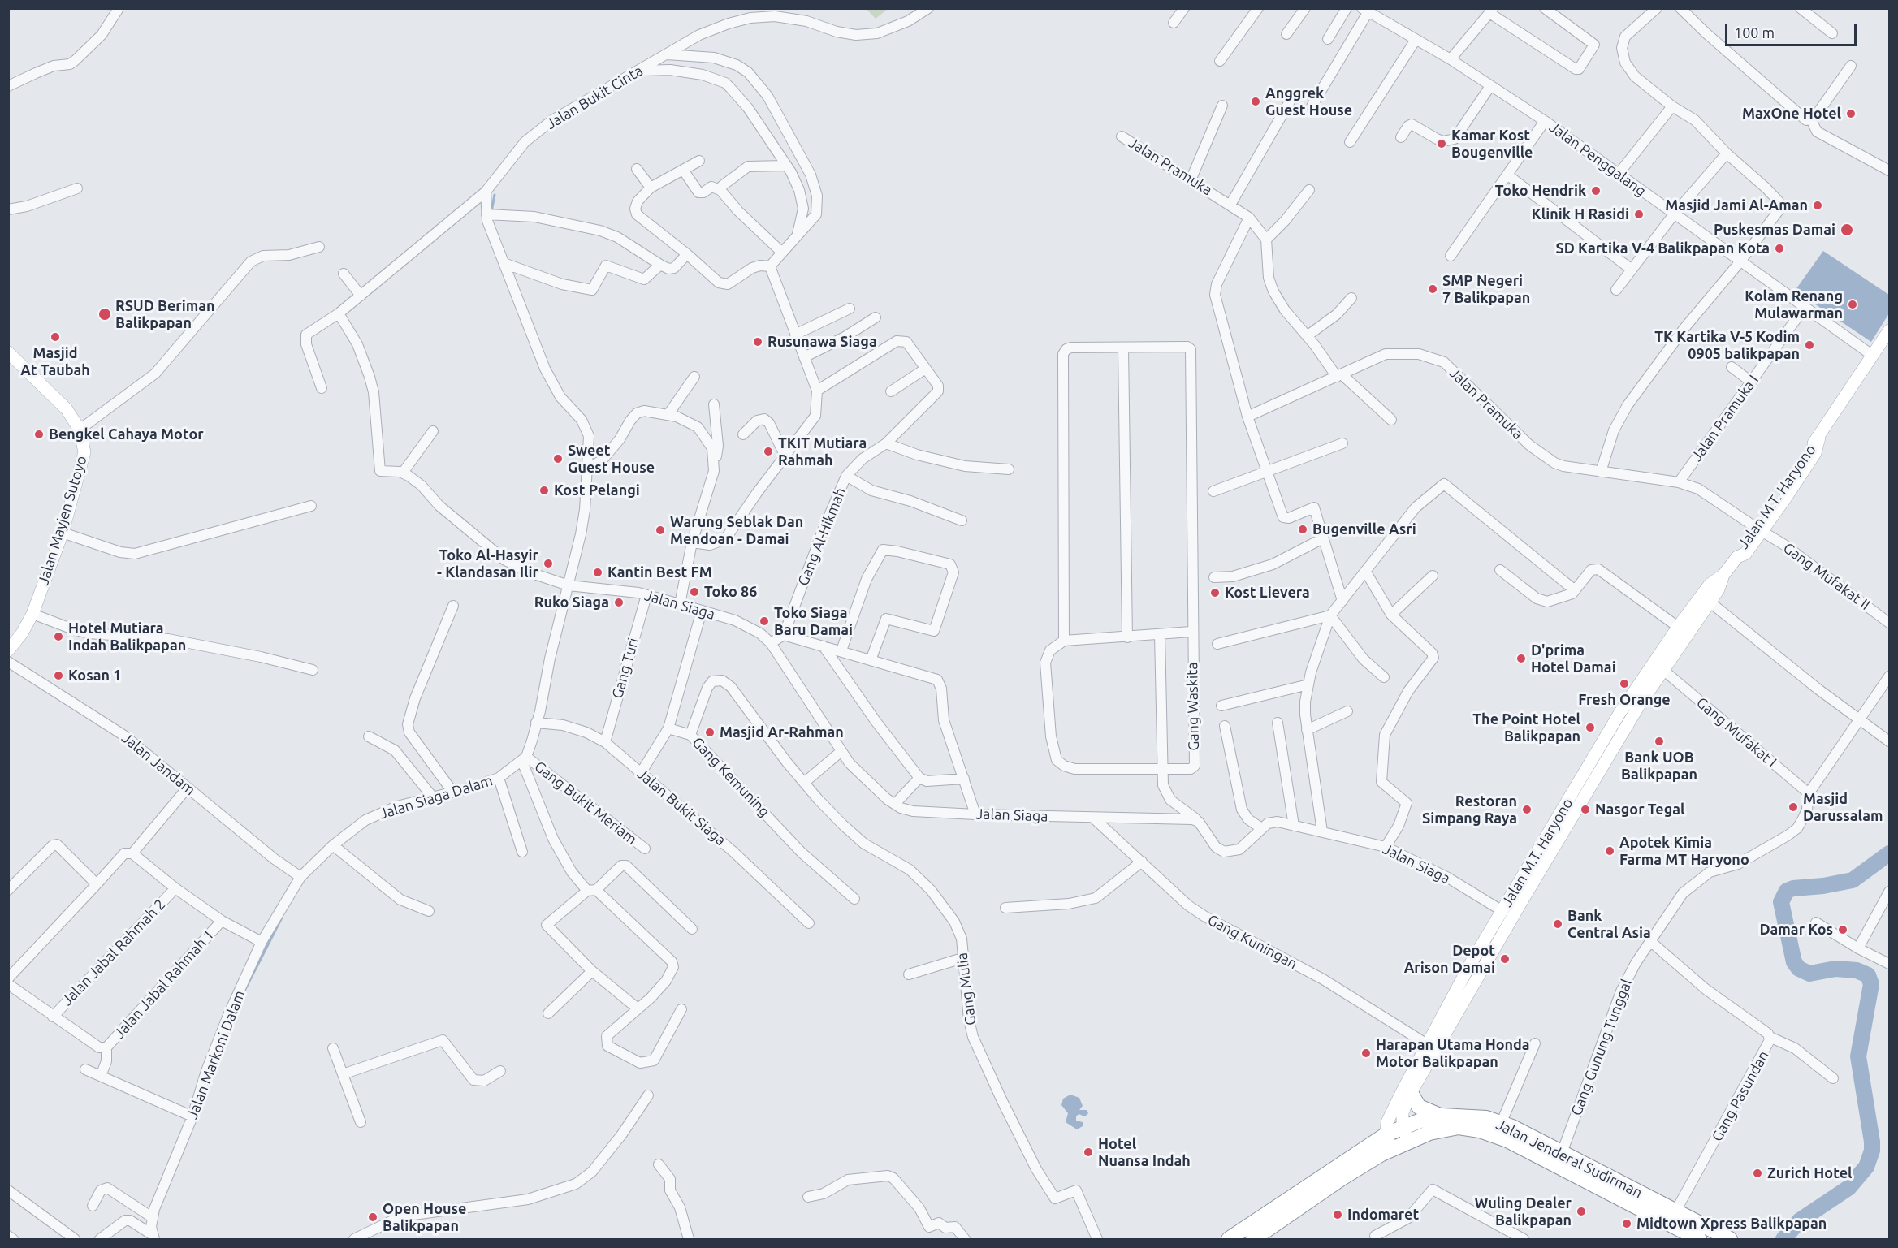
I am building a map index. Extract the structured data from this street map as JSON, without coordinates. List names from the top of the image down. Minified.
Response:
{"streets":{"highway":["Jalan Jenderal Sudirman"],"main road":["Jalan M.T. Haryono","Jalan Mayjen Sutoyo"],"street":["Jalan Bukit Cinta","Jalan Penggalang","Jalan Pramuka","Jalan Pramuka I","Gang Al-Hikmah","Gang Mufakat II","Jalan Siaga","Gang Turi","Gang Waskita","Gang Mufakat I","Jalan Jandam","Gang Kemuning","Jalan Siaga Dalam","Gang Bukit Meriam","Jalan Bukit Siaga","Gang Kuningan","Jalan Jabal Rahmah 2","Jalan Jabal Rahmah 1","Gang Mulia","Gang Gunung Tunggal","Jalan Markoni Dalam","Gang Pasundan"]},"crossings":[["Jalan Penggalang","Jalan Pramuka I"],["Jalan Penggalang","Jalan M.T. Haryono"],["Jalan Pramuka","Jalan Pramuka I"],["Jalan Pramuka","Jalan M.T. Haryono"],["Jalan Pramuka","Gang Mufakat II"],["Jalan M.T. Haryono","Gang Mufakat II"],["Jalan M.T. Haryono","Jalan Siaga"],["Jalan M.T. Haryono","Gang Mufakat I"],["Jalan M.T. Haryono","Gang Kuningan"],["Jalan M.T. Haryono","Jalan Jenderal Sudirman"],["Jalan Siaga","Gang Turi"],["Jalan Siaga","Gang Kuningan"],["Gang Turi","Jalan Bukit Siaga"],["Gang Mufakat I","Gang Gunung Tunggal"],["Jalan Jandam","Jalan Siaga Dalam"],["Jalan Jandam","Jalan Markoni Dalam"],["Gang Kemuning","Gang Mulia"],["Jalan Siaga Dalam","Gang Bukit Meriam"],["Jalan Siaga Dalam","Jalan Markoni Dalam"],["Gang Gunung Tunggal","Gang Pasundan"],["Gang Gunung Tunggal","Jalan Jenderal Sudirman"],["Gang Pasundan","Jalan Jenderal Sudirman"]],"places":["Anggrek Guest House","MaxOne Hotel","Kamar Kost Bougenville","Toko Hendrik","Masjid Jami Al-Aman","Klinik H Rasidi","Puskesmas Damai","SD Kartika V-4 Balikpapan Kota","SMP Negeri 7 Balikpapan","Kolam Renang Mulawarman","RSUD Beriman Balikpapan","Masjid At Taubah","Rusunawa Siaga","TK Kartika V-5 Kodim 0905 balikpapan","Bengkel Cahaya Motor","TKIT Mutiara Rahmah","Sweet Guest House","Kost Pelangi","Bugenville Asri","Warung Seblak Dan Mendoan - Damai","Toko Al-Hasyir - Klandasan Ilir","Kantin Best FM","Toko 86","Kost Lievera","Ruko Siaga","Toko Siaga Baru Damai","Hotel Mutiara Indah Balikpapan","D'prima Hotel Damai","Kosan 1","Fresh Orange","The Point Hotel Balikpapan","Masjid Ar-Rahman","Bank UOB Balikpapan","Masjid Darussalam","Restoran Simpang Raya","Nasgor Tegal","Apotek Kimia Farma MT Haryono","Bank Central Asia","Damar Kos","Depot Arison Damai","Harapan Utama Honda Motor Balikpapan","Hotel Nuansa Indah","Zurich Hotel","Wuling Dealer Balikpapan","Indomaret","Open House Balikpapan","Midtown Xpress Balikpapan"],"scale_bar":"100 m"}
